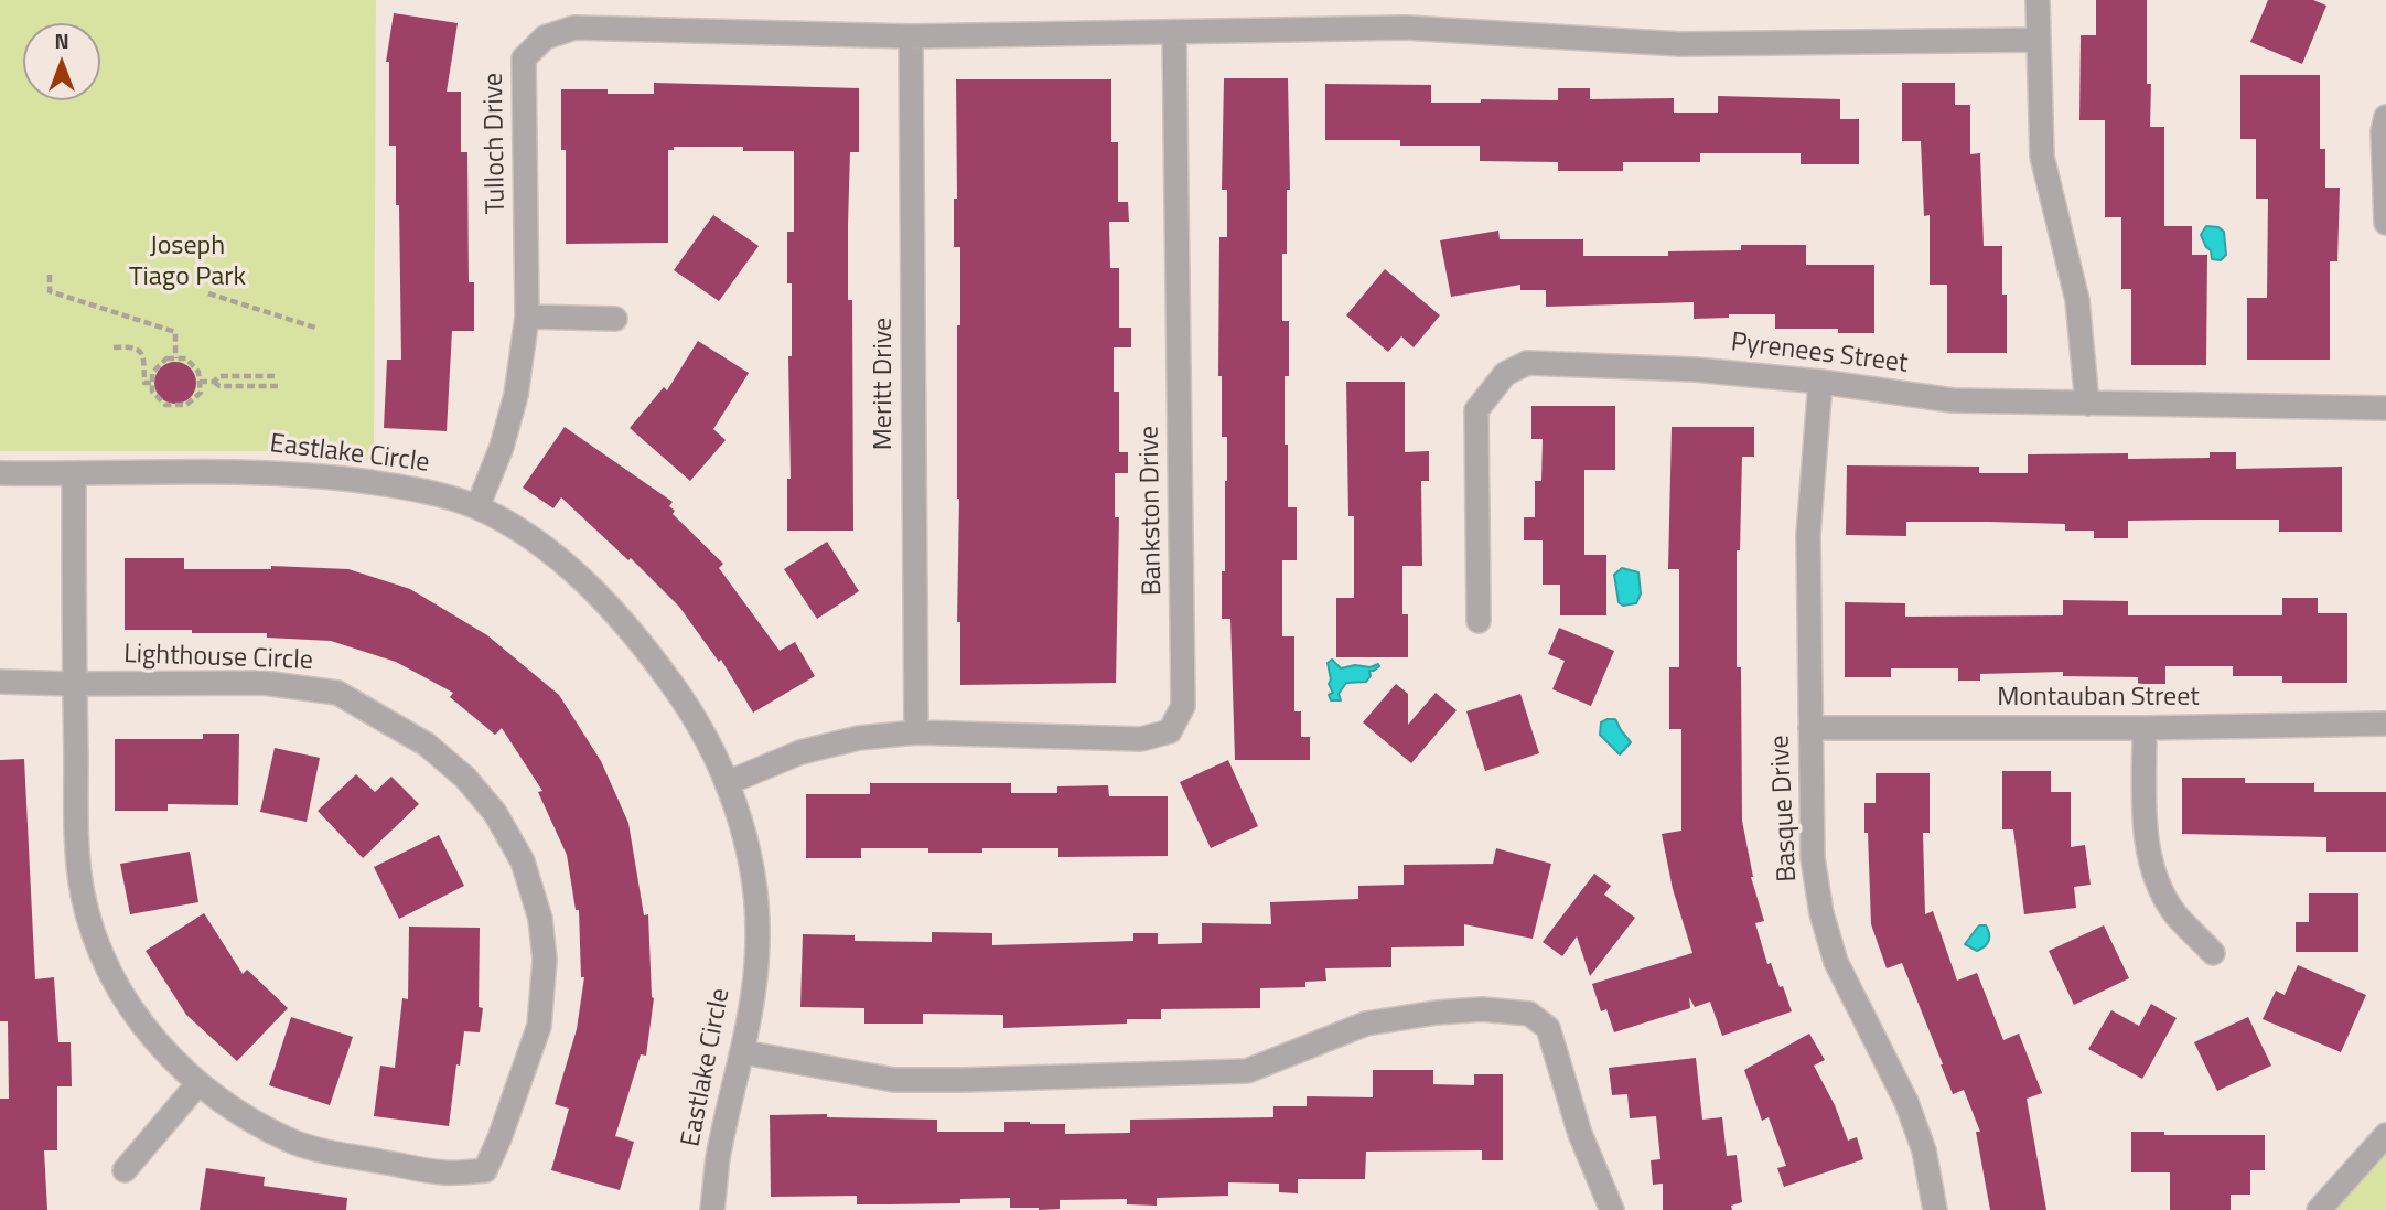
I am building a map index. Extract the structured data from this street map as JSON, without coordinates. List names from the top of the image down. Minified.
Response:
{"streets":{"street":["Tulloch Drive","Pyrenees Street","Meritt Drive","Eastlake Circle","Bankston Drive","Lighthouse Circle","Montauban Street","Basque Drive"]},"crossings":[["Tulloch Drive","Meritt Drive"],["Tulloch Drive","Eastlake Circle"],["Tulloch Drive","Bankston Drive"],["Pyrenees Street","Basque Drive"],["Meritt Drive","Bankston Drive"],["Eastlake Circle","Bankston Drive"],["Montauban Street","Basque Drive"]],"parks":["Joseph Tiago Park"],"north":"top"}
